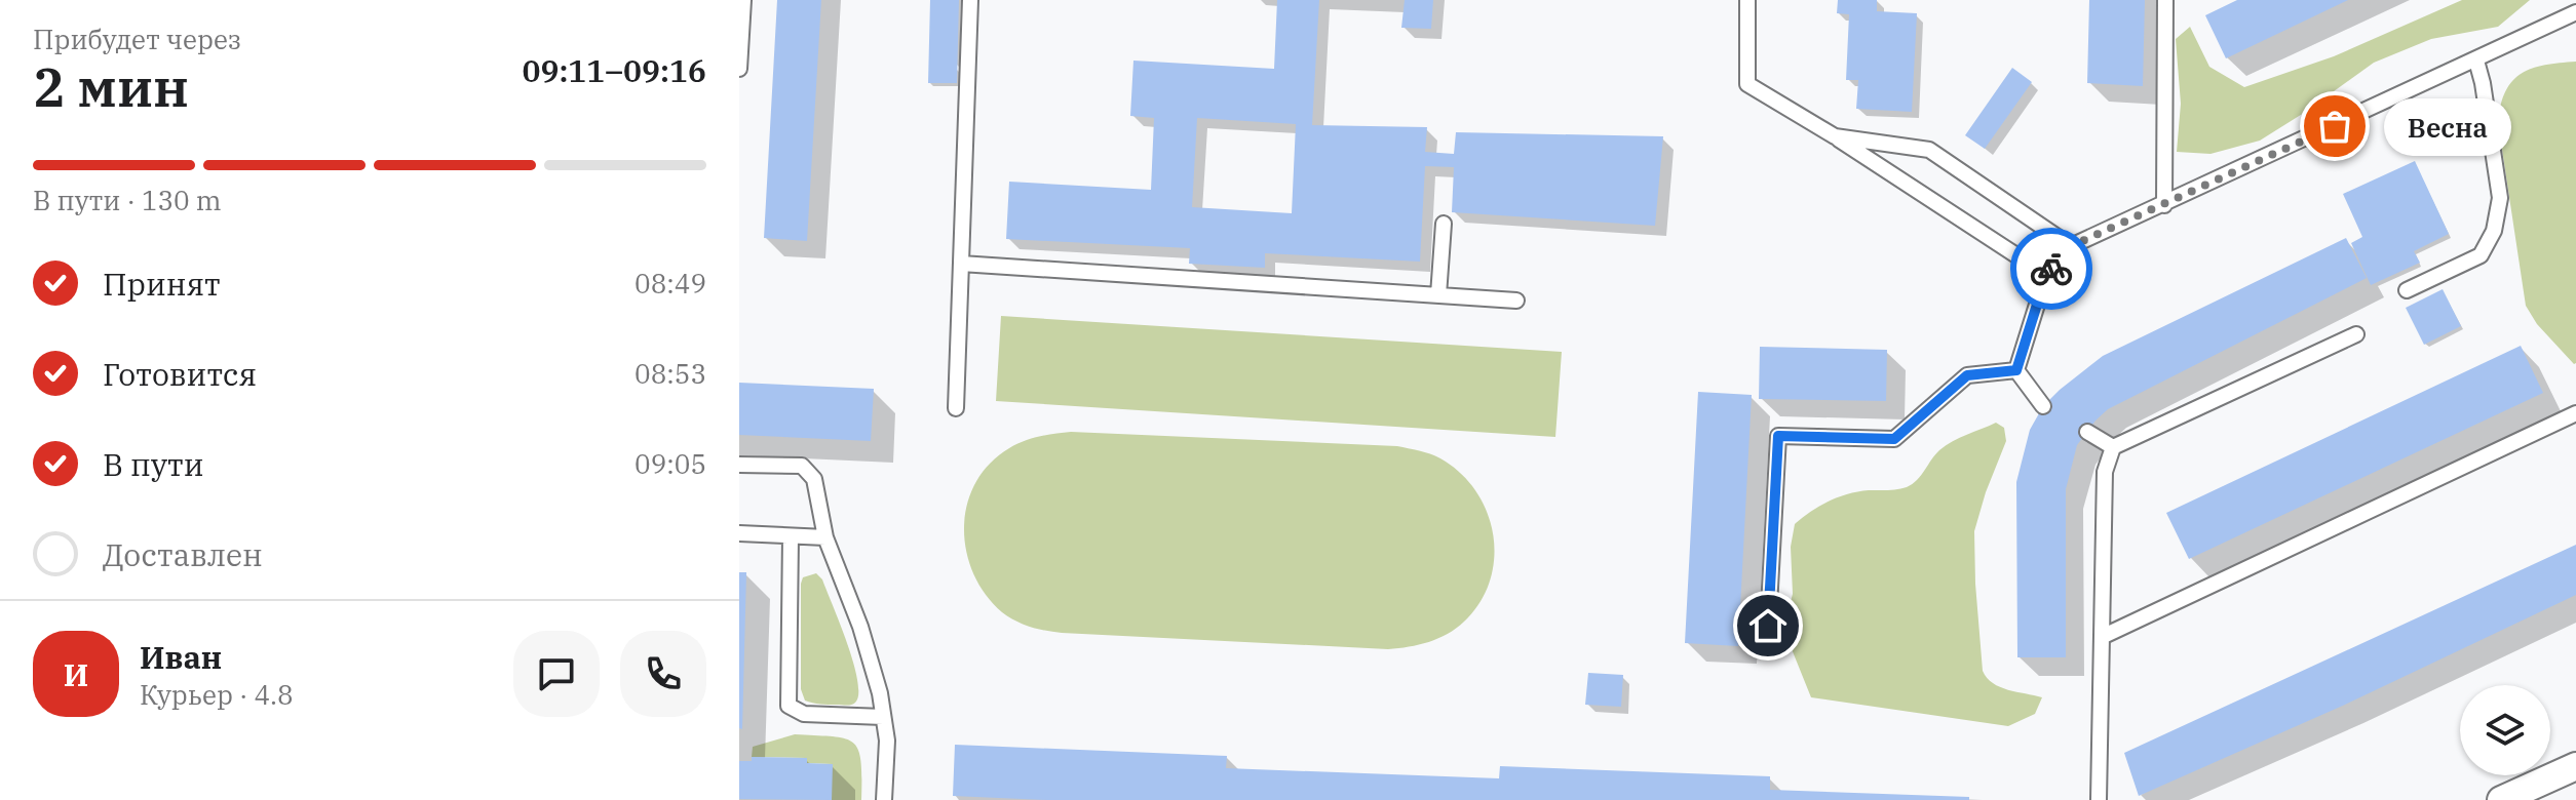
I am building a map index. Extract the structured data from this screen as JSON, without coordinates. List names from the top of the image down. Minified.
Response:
{"places":["Весна"],"page":{"heading":["2 мин","Прибудет через","09:11–09:16"],"panel":["Иван","Курьер · 4.8"],"bubble":"Весна","bar":"В пути · 130 m","list":[["Принят","08:49"],["Готовится","08:53"],["В пути","09:05"],"Доставлен"],"round":"И"}}
